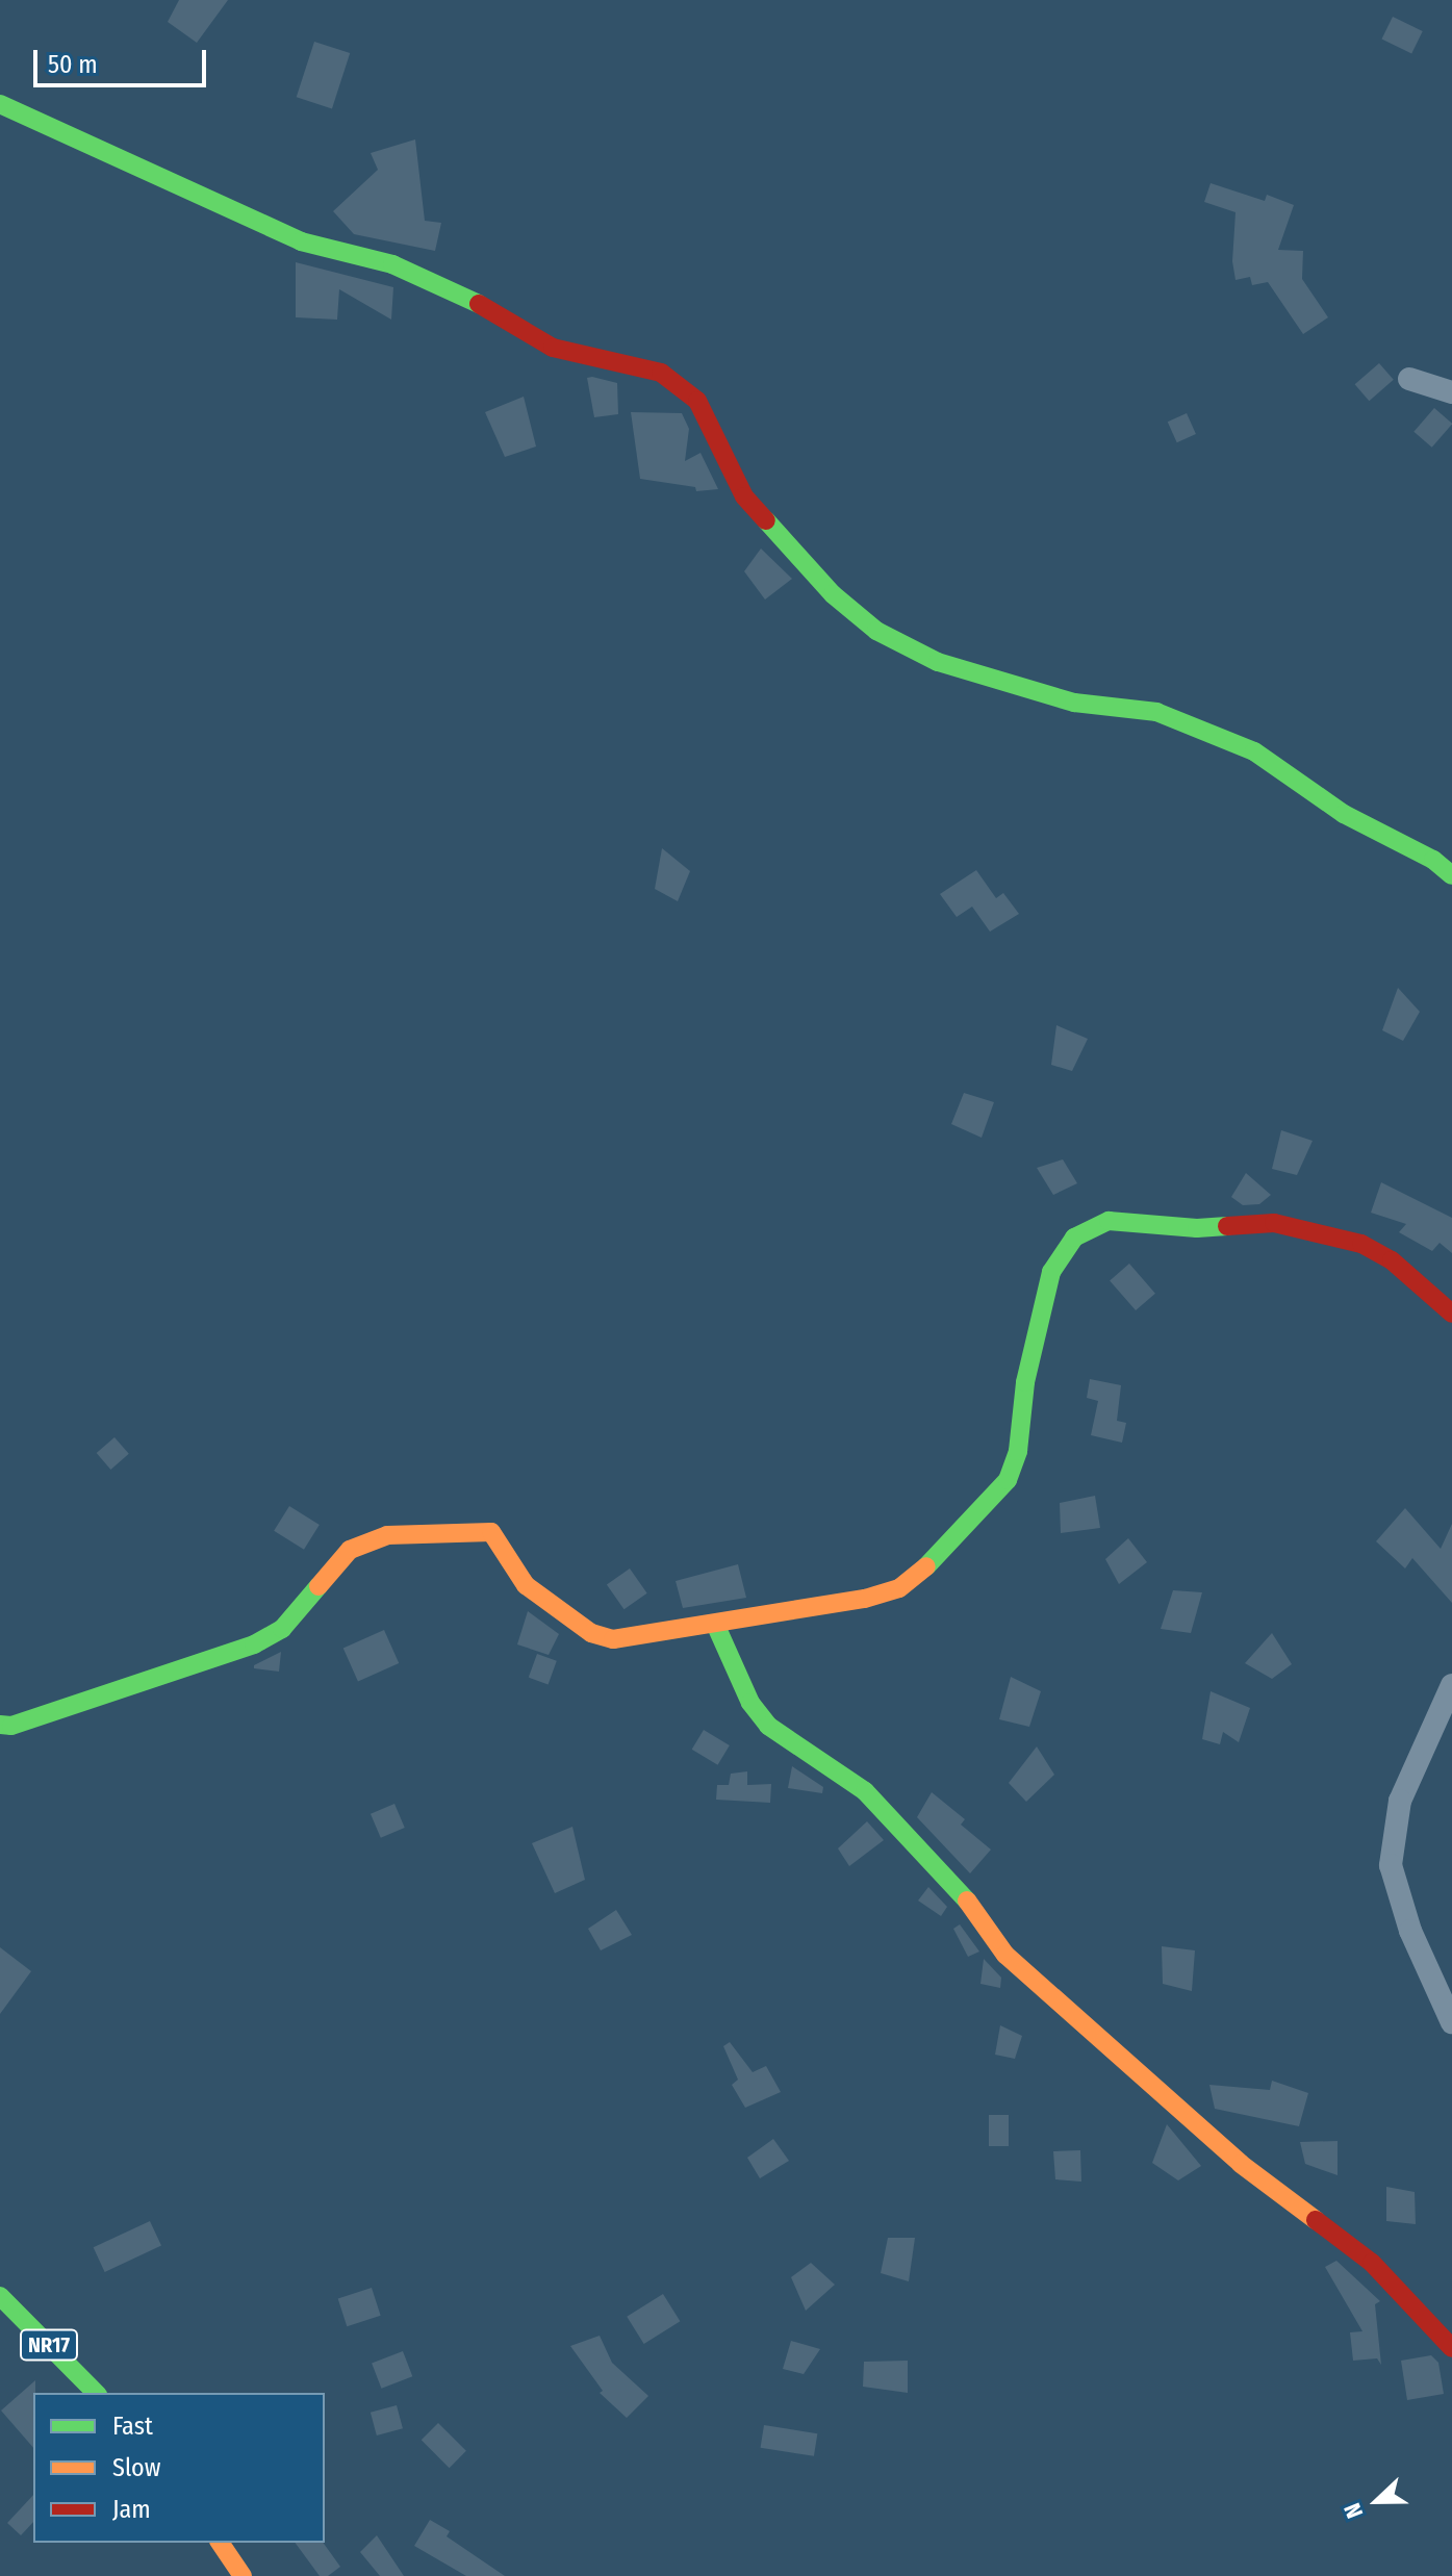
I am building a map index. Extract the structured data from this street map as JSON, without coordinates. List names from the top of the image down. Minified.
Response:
{"streets":{"street":["NR17"]},"legend":["Fast","Slow","Jam"],"scale_bar":"50 m","north":"left"}
